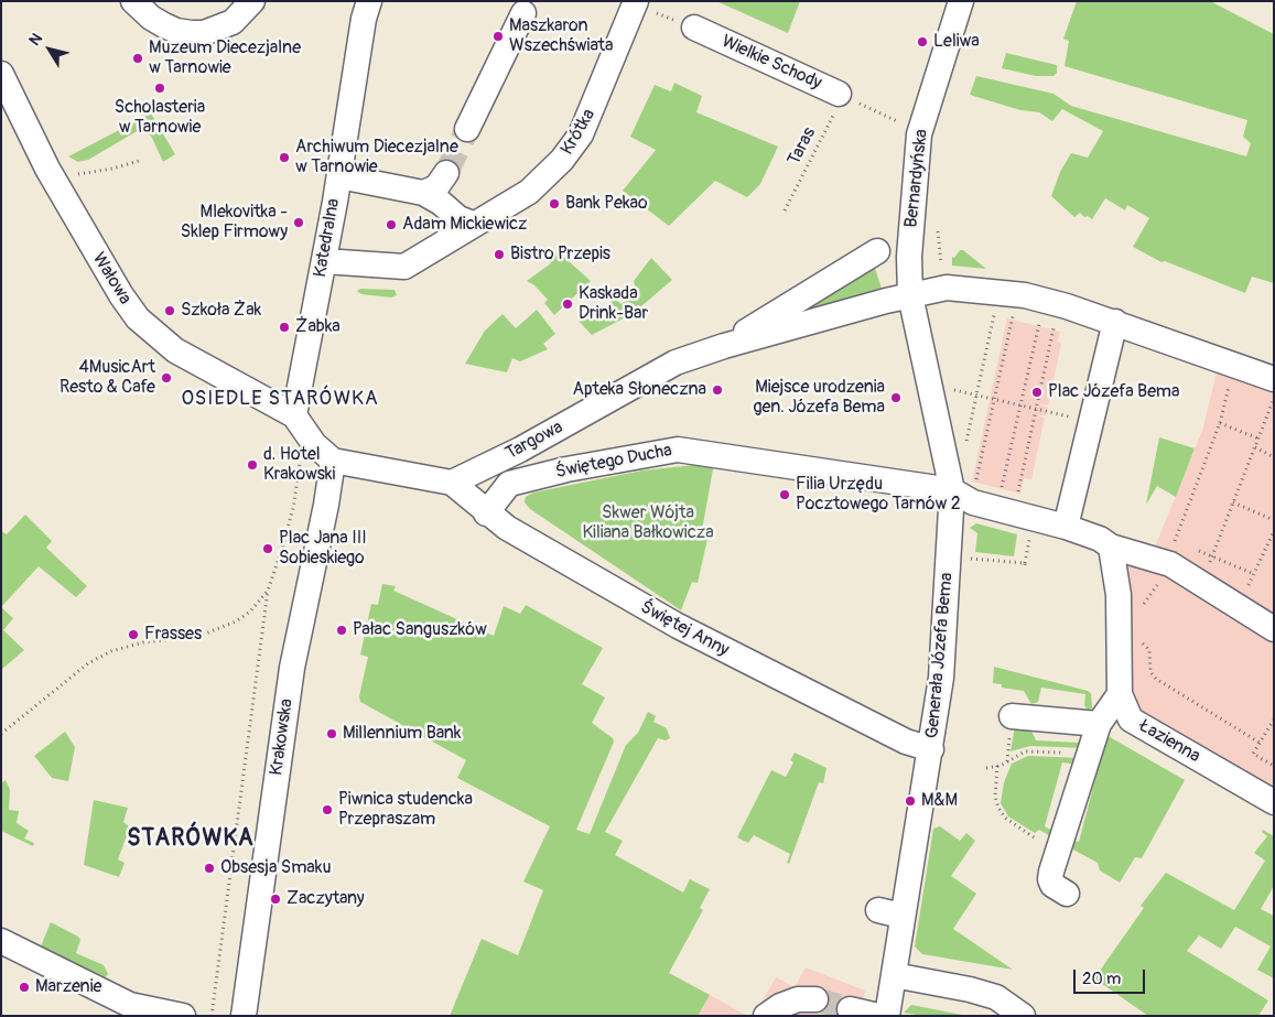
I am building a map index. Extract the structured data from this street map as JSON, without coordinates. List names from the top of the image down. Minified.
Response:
{"streets":{"street":["Wielkie Schody","Krótka","Bernardyńska","Katedralna","Wałowa","Targowa","Świętego Ducha","Świętej Anny","Generała Józefa Bema","Krakowska","Łazienna"],"path":["Taras"]},"crossings":[["Wielkie Schody","Taras"],["Krótka","Katedralna"],["Bernardyńska","Targowa"],["Bernardyńska","Generała Józefa Bema"],["Katedralna","Wałowa"],["Targowa","Świętej Anny"],["Targowa","Generała Józefa Bema"],["Świętego Ducha","Świętej Anny"],["Świętego Ducha","Generała Józefa Bema"],["Świętej Anny","Generała Józefa Bema"]],"districts":["OSIEDLE STARÓWKA","STARÓWKA"],"parks":["Skwer Wójta Kiliana Bałkowicza"],"places":["Maszkaron Wszechświata","Leliwa","Muzeum Diecezjalne w Tarnowie","Scholasteria w Tarnowie","Archiwum Diecezjalne w Tarnowie","Bank Pekao","Mlekovitka - Sklep Firmowy","Adam Mickiewicz","Bistro Przepis","Kaskada Drink-Bar","Szkoła Żak","Żabka","4MusicArt Resto & Cafe","Apteka Słoneczna","Plac Józefa Bema","Miejsce urodzenia gen. Józefa Bema","d. Hotel Krakowski","Filia Urzędu Pocztowego Tarnów 2","Plac Jana III Sobieskiego","Pałac Sanguszków","Frasses","Millennium Bank","M&M","Piwnica studencka Przepraszam","Obsesja Smaku","Zaczytany","Marzenie"],"scale_bar":"20 m","north":"top left"}
